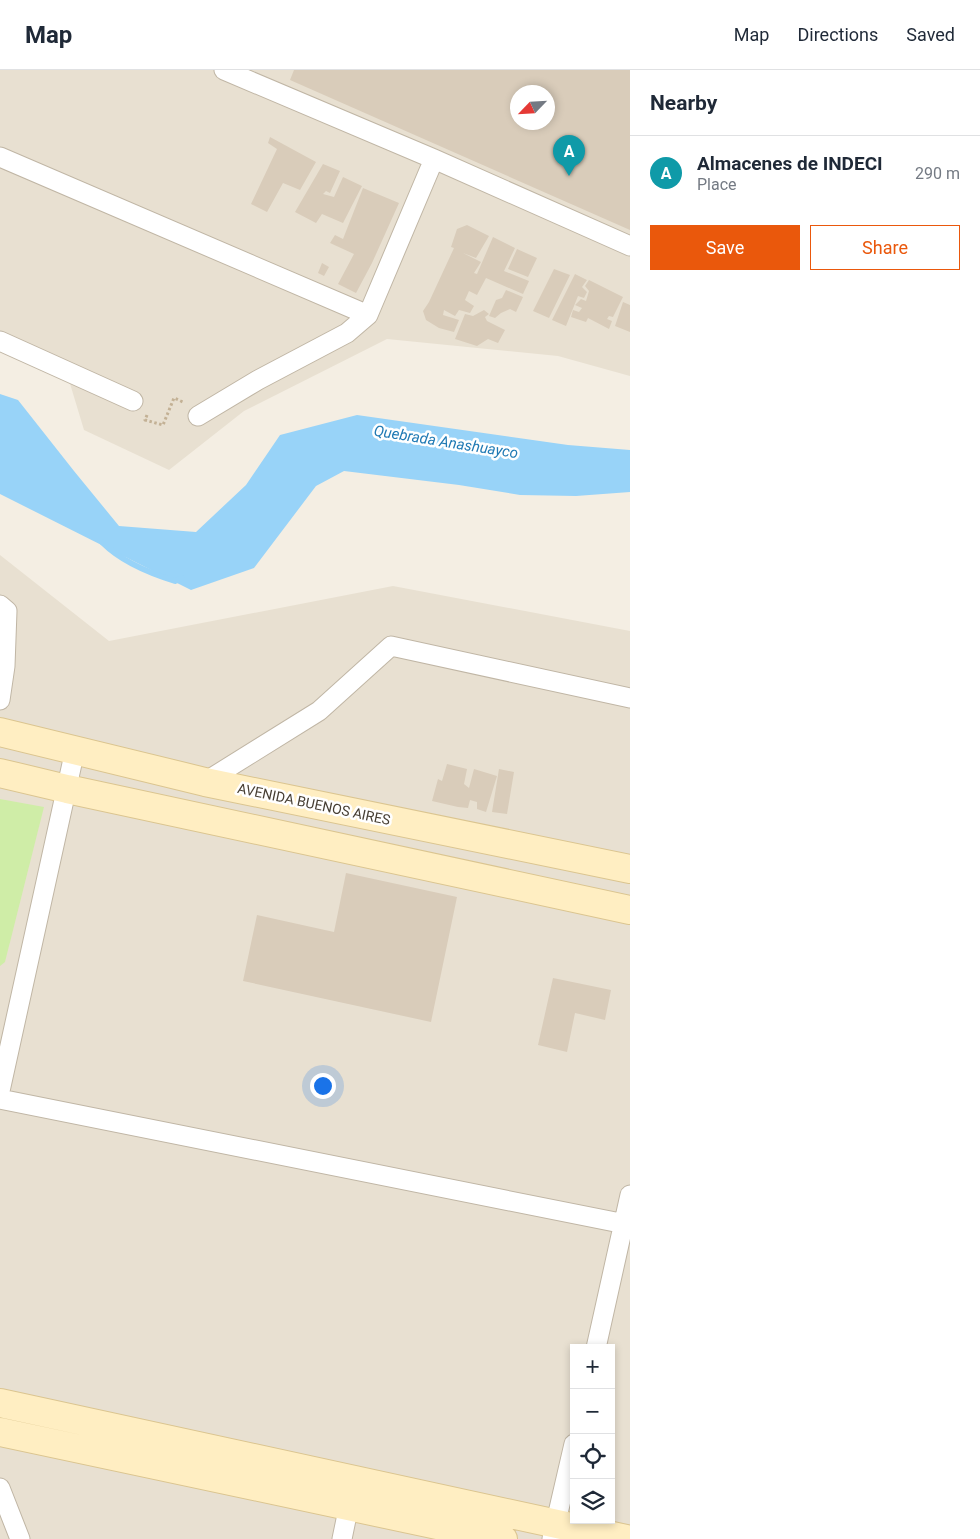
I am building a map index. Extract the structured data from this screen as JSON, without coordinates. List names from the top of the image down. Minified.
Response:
{"streets":{"street":["AVENIDA BUENOS AIRES"]},"water":["Quebrada Anashuayco"],"north":"bottom left","page":{"header":"Map","nav":["Map","Directions","Saved"],"heading":"Nearby","pins":"A","list":[{"mark":"A","name":"Almacenes de INDECI","note":"Place","value":"290 m"}],"buttons":["Save","Share"],"map_buttons":["+","−"]}}
